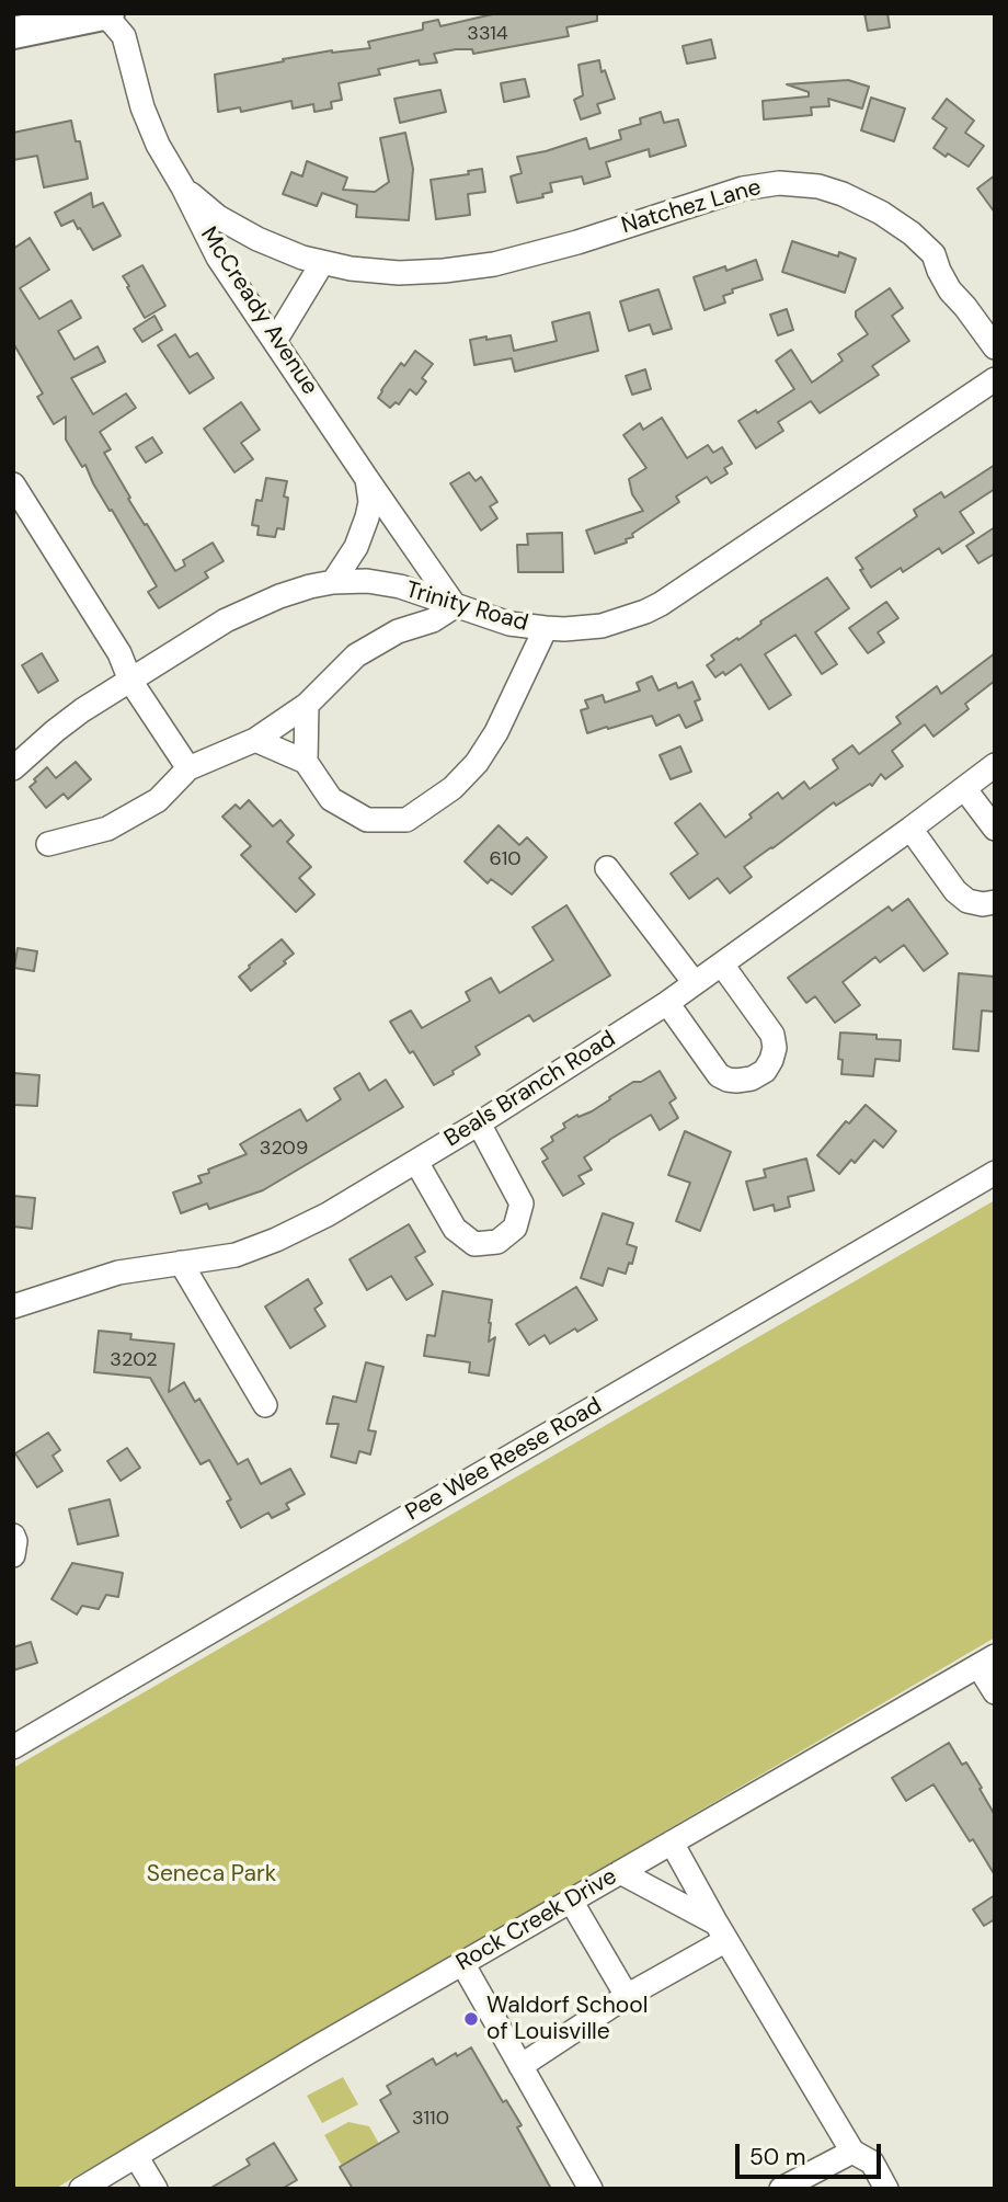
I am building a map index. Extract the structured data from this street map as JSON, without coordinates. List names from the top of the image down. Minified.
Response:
{"streets":{"street":["Natchez Lane","McCready Avenue","Trinity Road","Beals Branch Road","Pee Wee Reese Road","Rock Creek Drive"]},"crossings":[["Natchez Lane","McCready Avenue"],["McCready Avenue","Trinity Road"]],"parks":["Seneca Park"],"places":["Waldorf School of Louisville"],"house_numbers":["3314","610","3209","3202","3110"],"scale_bar":"50 m"}
